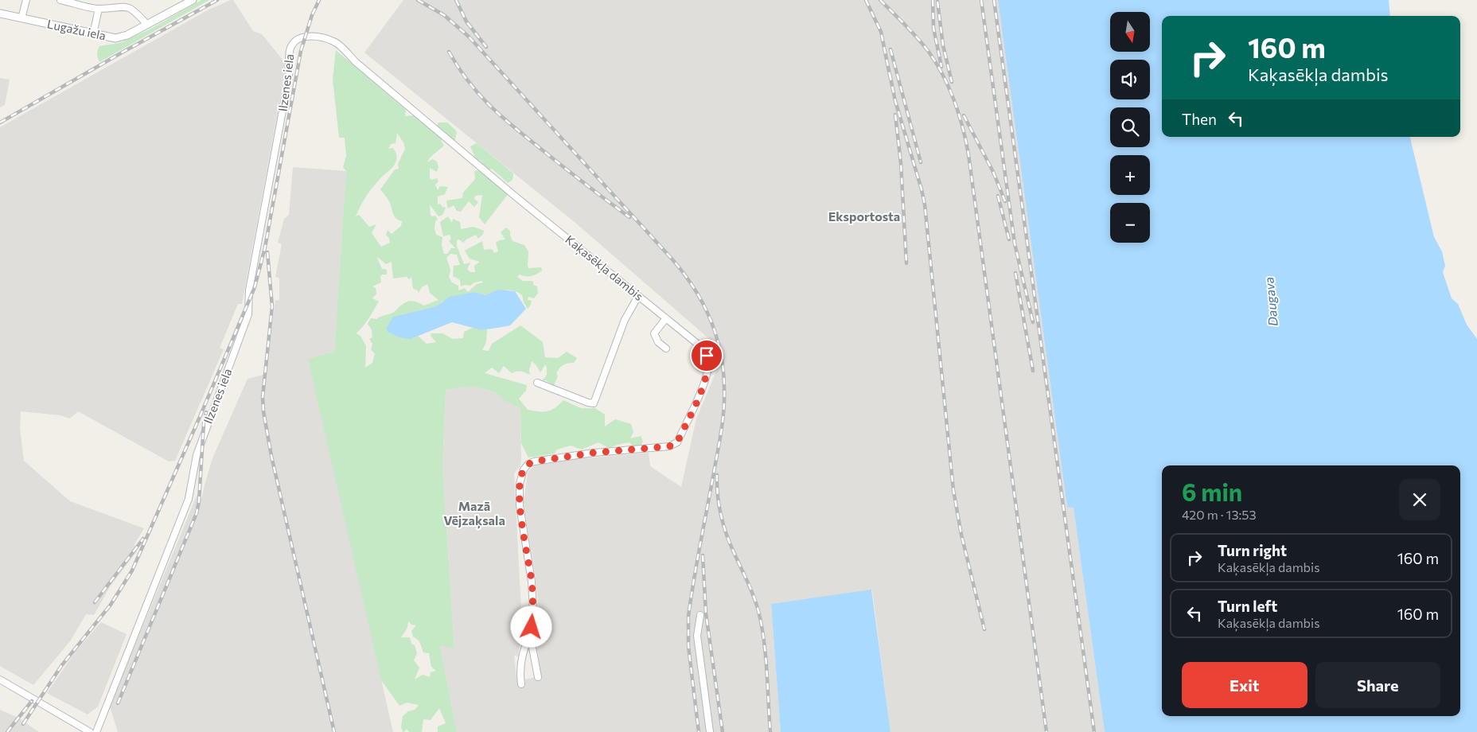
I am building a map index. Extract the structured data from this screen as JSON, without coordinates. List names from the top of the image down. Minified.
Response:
{"streets":{"street":["Lugažu iela","Ilzenes iela","Kaķasēkļa dambis"]},"crossings":[["Ilzenes iela","Kaķasēkļa dambis"]],"districts":["Eksportosta","Mazā Vējzaķsala"],"water":["Daugava"],"north":"bottom","page":{"map_buttons":["+","−"],"turn":["160 m","Kaķasēkļa dambis"],"then":"Then","heading":["6 min","420 m · 13:53"],"list":[{"name":"Turn right","note":"Kaķasēkļa dambis","value":"160 m"},{"name":"Turn left","note":"Kaķasēkļa dambis","value":"160 m"}],"buttons":["Exit","Share"]}}
